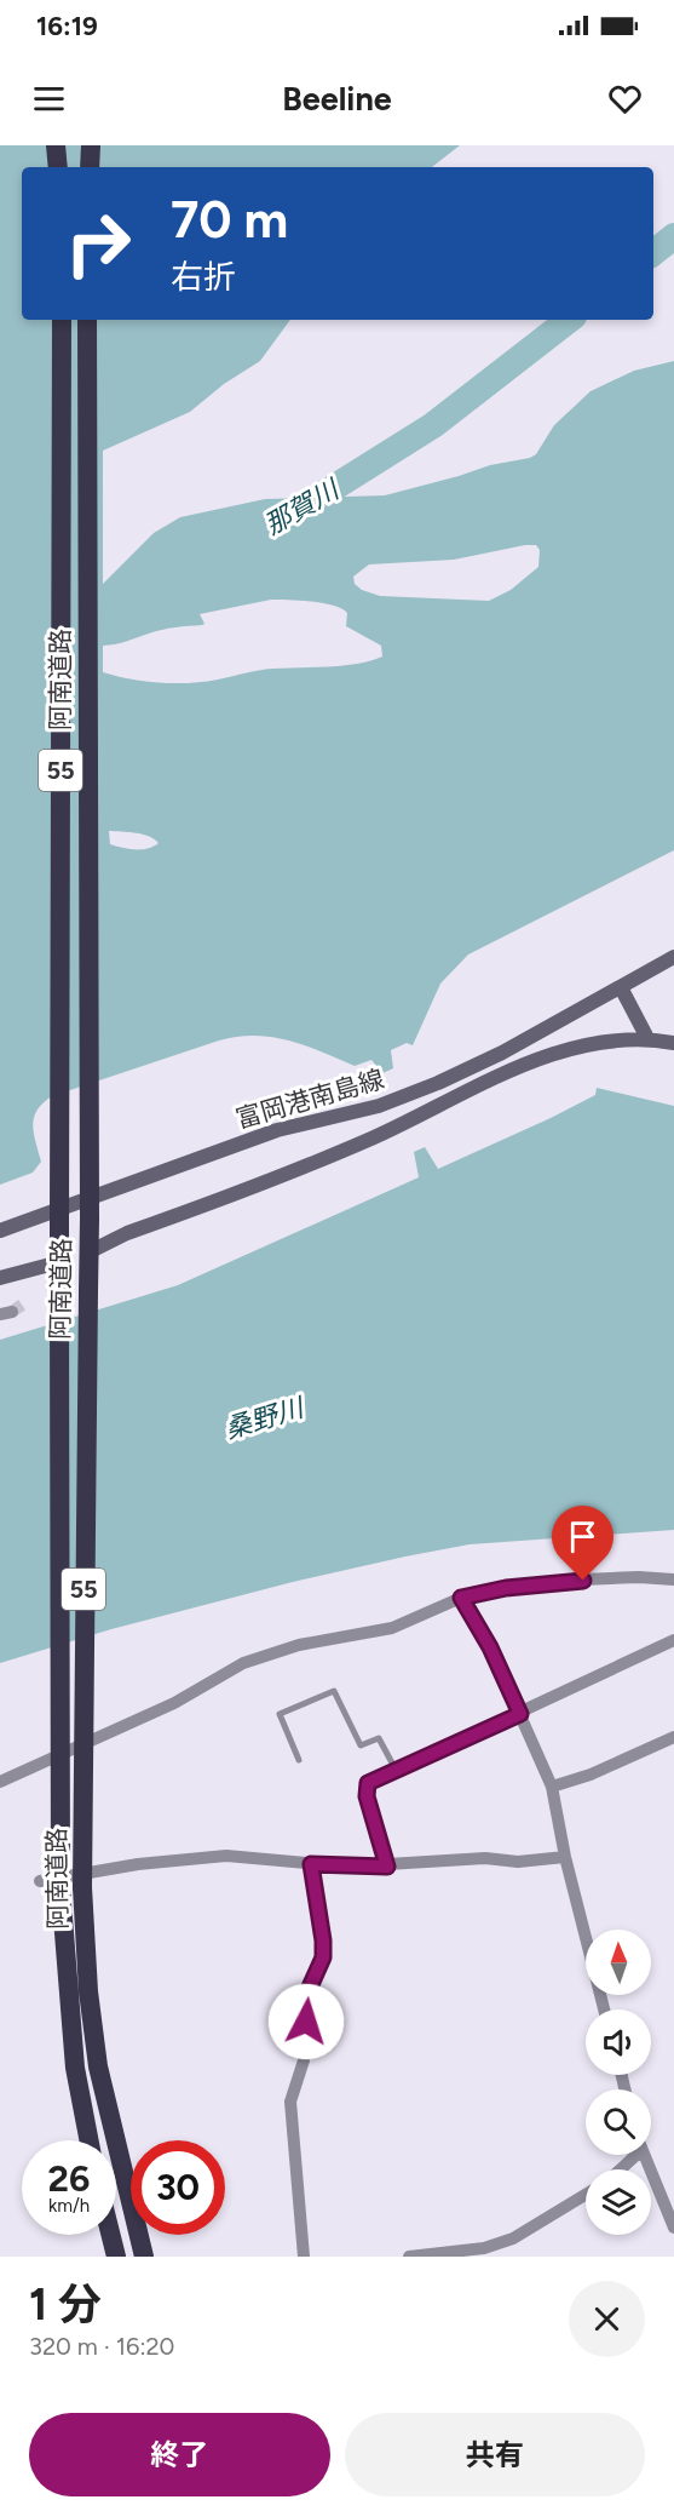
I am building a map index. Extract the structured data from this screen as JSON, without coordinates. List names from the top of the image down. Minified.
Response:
{"streets":{"highway":["阿南道路","55"],"main road":["富岡港南島線"]},"water":["那賀川","桑野川"],"north":"top","page":{"status":"16:19","header":"Beeline","turn":["70 m","右折"],"speed":"26 km/h","limit":"30","heading":["1 分","320 m · 16:20"],"buttons":["終了","共有"]}}
